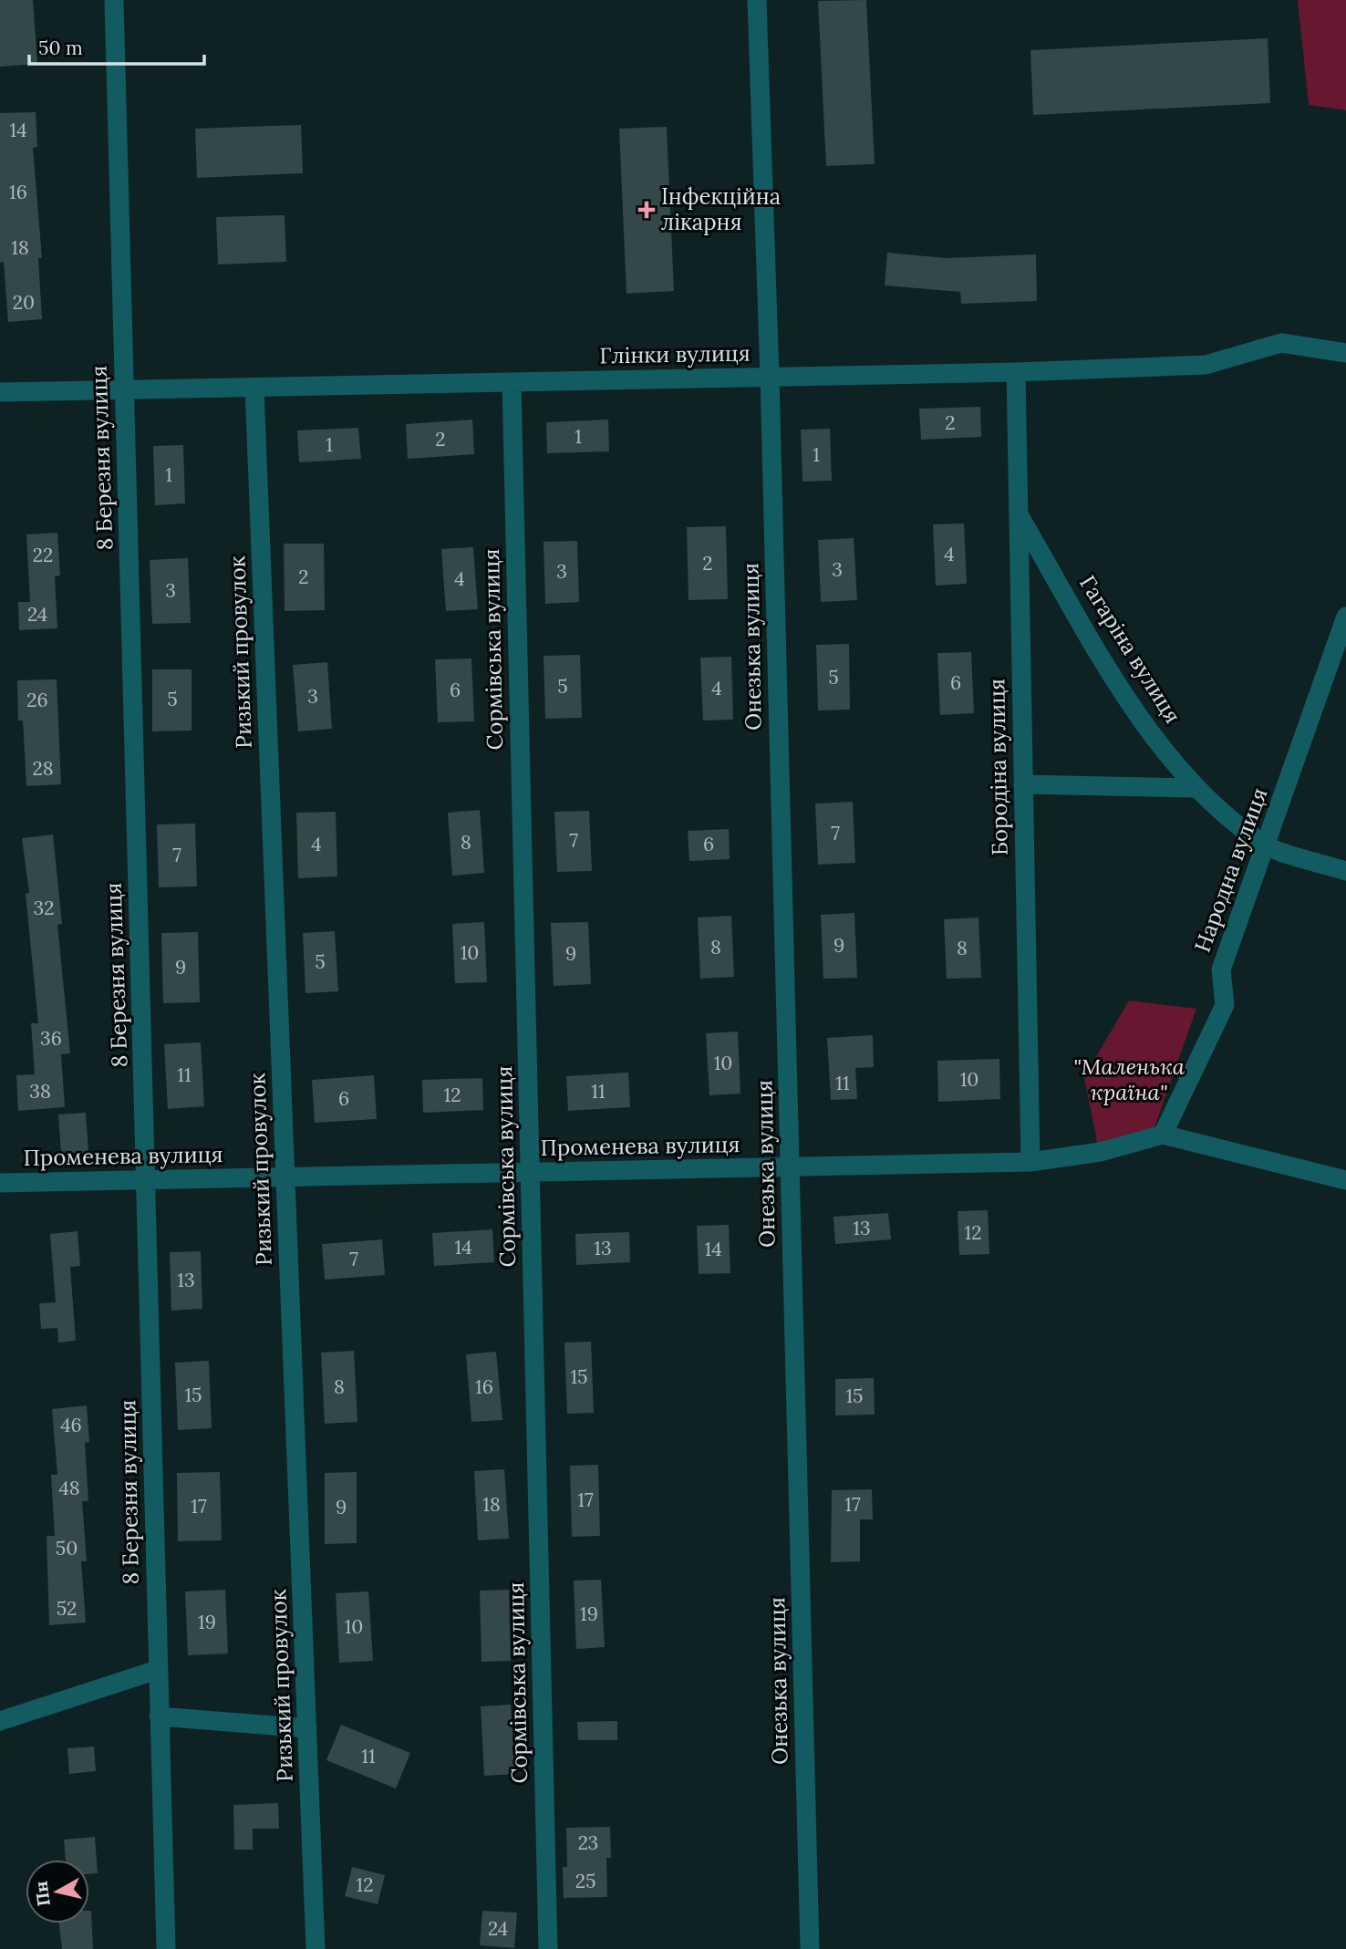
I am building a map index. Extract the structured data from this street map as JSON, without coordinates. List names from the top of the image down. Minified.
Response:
{"streets":{"street":["Глінки вулиця","8 Березня вулиця","Онезька вулиця","Сормівська вулиця","Гагаріна вулиця","Ризький провулок","Бородіна вулиця","Народна вулиця","Променева вулиця"]},"crossings":[["Глінки вулиця","8 Березня вулиця"],["Глінки вулиця","Онезька вулиця"],["Глінки вулиця","Сормівська вулиця"],["Глінки вулиця","Ризький провулок"],["Глінки вулиця","Бородіна вулиця"],["8 Березня вулиця","Променева вулиця"],["Онезька вулиця","Променева вулиця"],["Сормівська вулиця","Променева вулиця"],["Гагаріна вулиця","Бородіна вулиця"],["Гагаріна вулиця","Народна вулиця"],["Ризький провулок","Променева вулиця"],["Бородіна вулиця","Променева вулиця"],["Народна вулиця","Променева вулиця"]],"parks":["\"Маленька країна\""],"places":{"health":["Інфекційна лікарня"]},"house_numbers":["14","16","18","20","2","1","2","1","1","1","4","22","2","3","3","2","4","3","24","5","6","5","4","6","3","5","26","28","7","7","8","4","6","7","32","9","8","8","10","9","5","9","36","10","11","10","11","38","11","12","6","13","12","14","13","14","7","13","15","8","16","15","15","46","48","17","18","17","17","9","50","52","19","19","10","11","23","25","12","24"],"scale_bar":"50 m","north":"left"}
